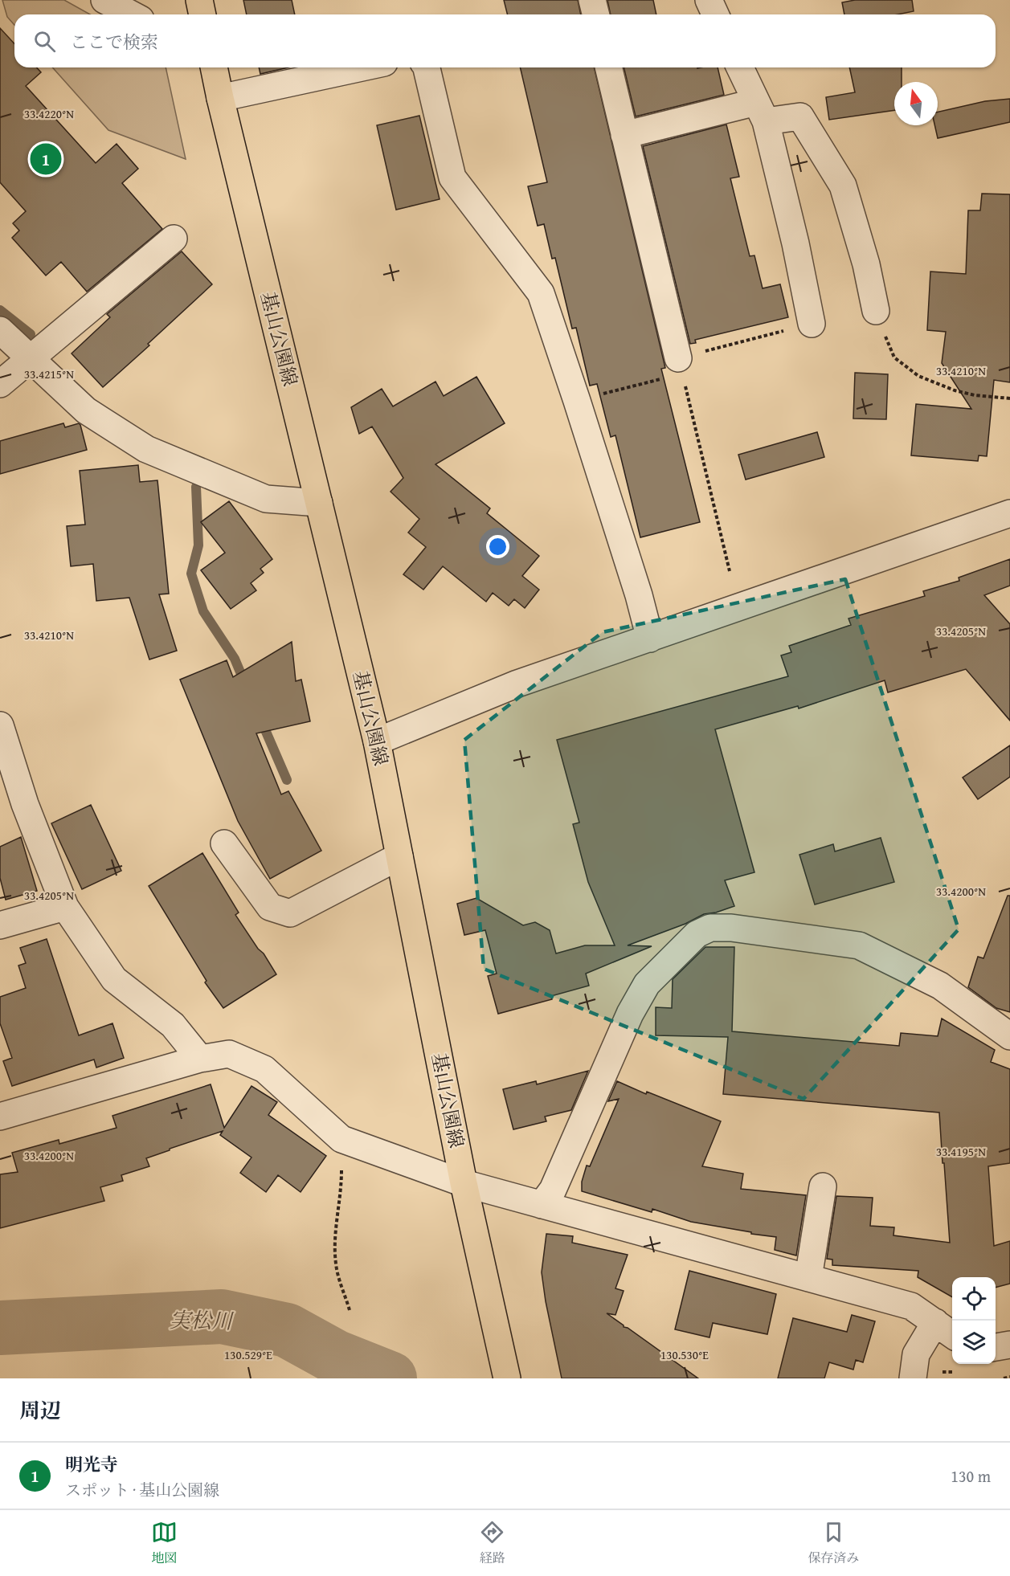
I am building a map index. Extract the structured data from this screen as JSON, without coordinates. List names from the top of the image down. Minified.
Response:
{"streets":{"main road":["基山公園線"]},"water":["実松川"],"north":"top","page":{"search":"ここで検索","pins":"1","heading":"周辺","list":[{"mark":"1","name":"明光寺","note":"スポット · 基山公園線","value":"130 m"}],"nav":["地図","経路","保存済み"]},"coordinates":["33.4220°N","33.4210°N","33.4215°N","33.4205°N","33.4200°N","33.4195°N","130.529°E","130.530°E"]}
